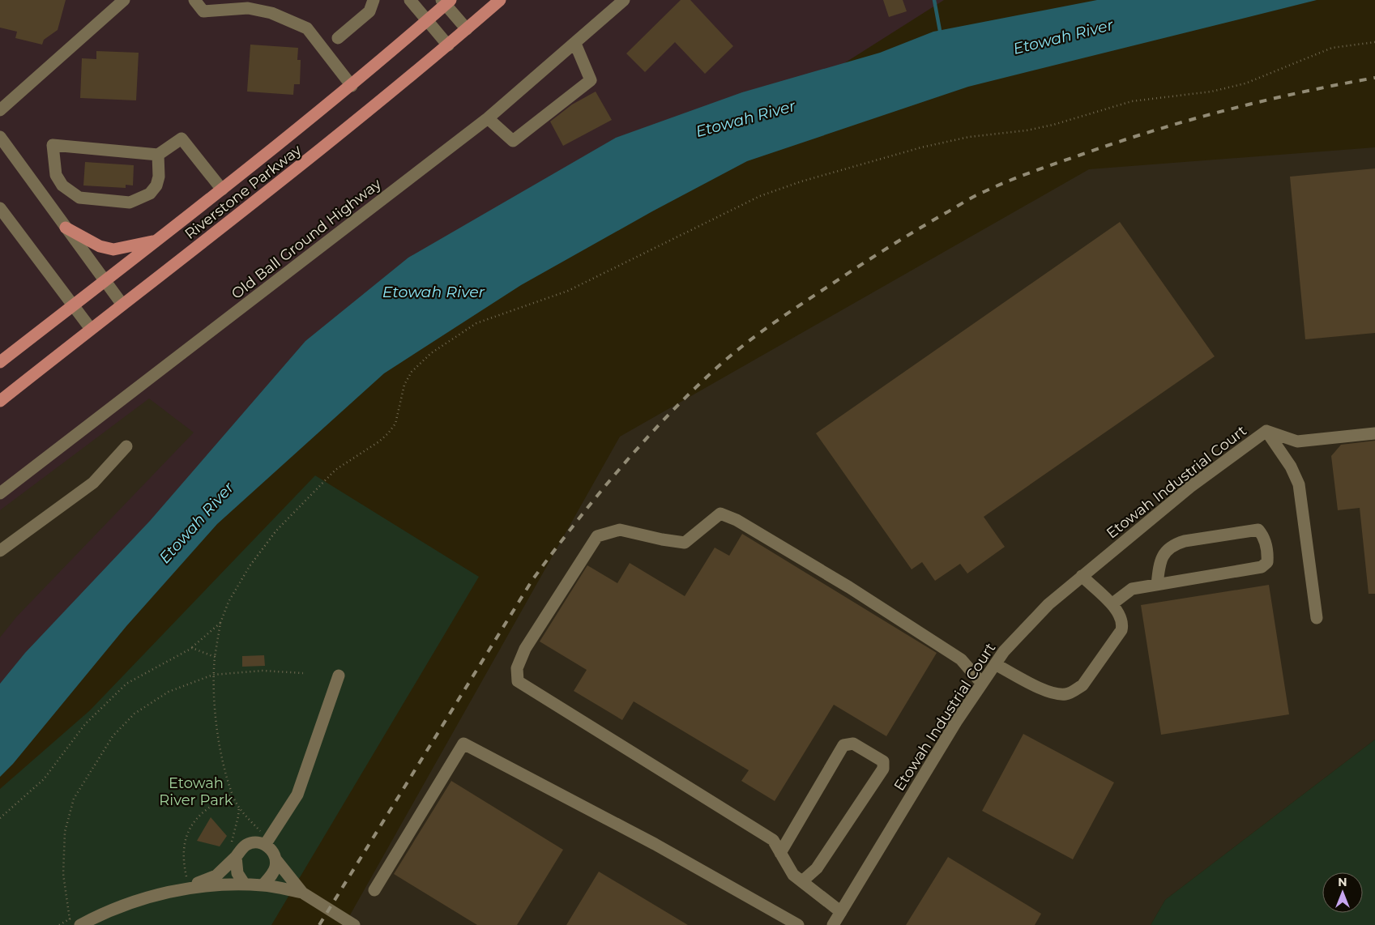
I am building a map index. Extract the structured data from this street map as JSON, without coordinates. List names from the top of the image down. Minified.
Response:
{"streets":{"main road":["Riverstone Parkway"],"street":["Old Ball Ground Highway","Etowah Industrial Court"]},"water":["Etowah River"],"parks":["Etowah River Park"],"north":"top"}
